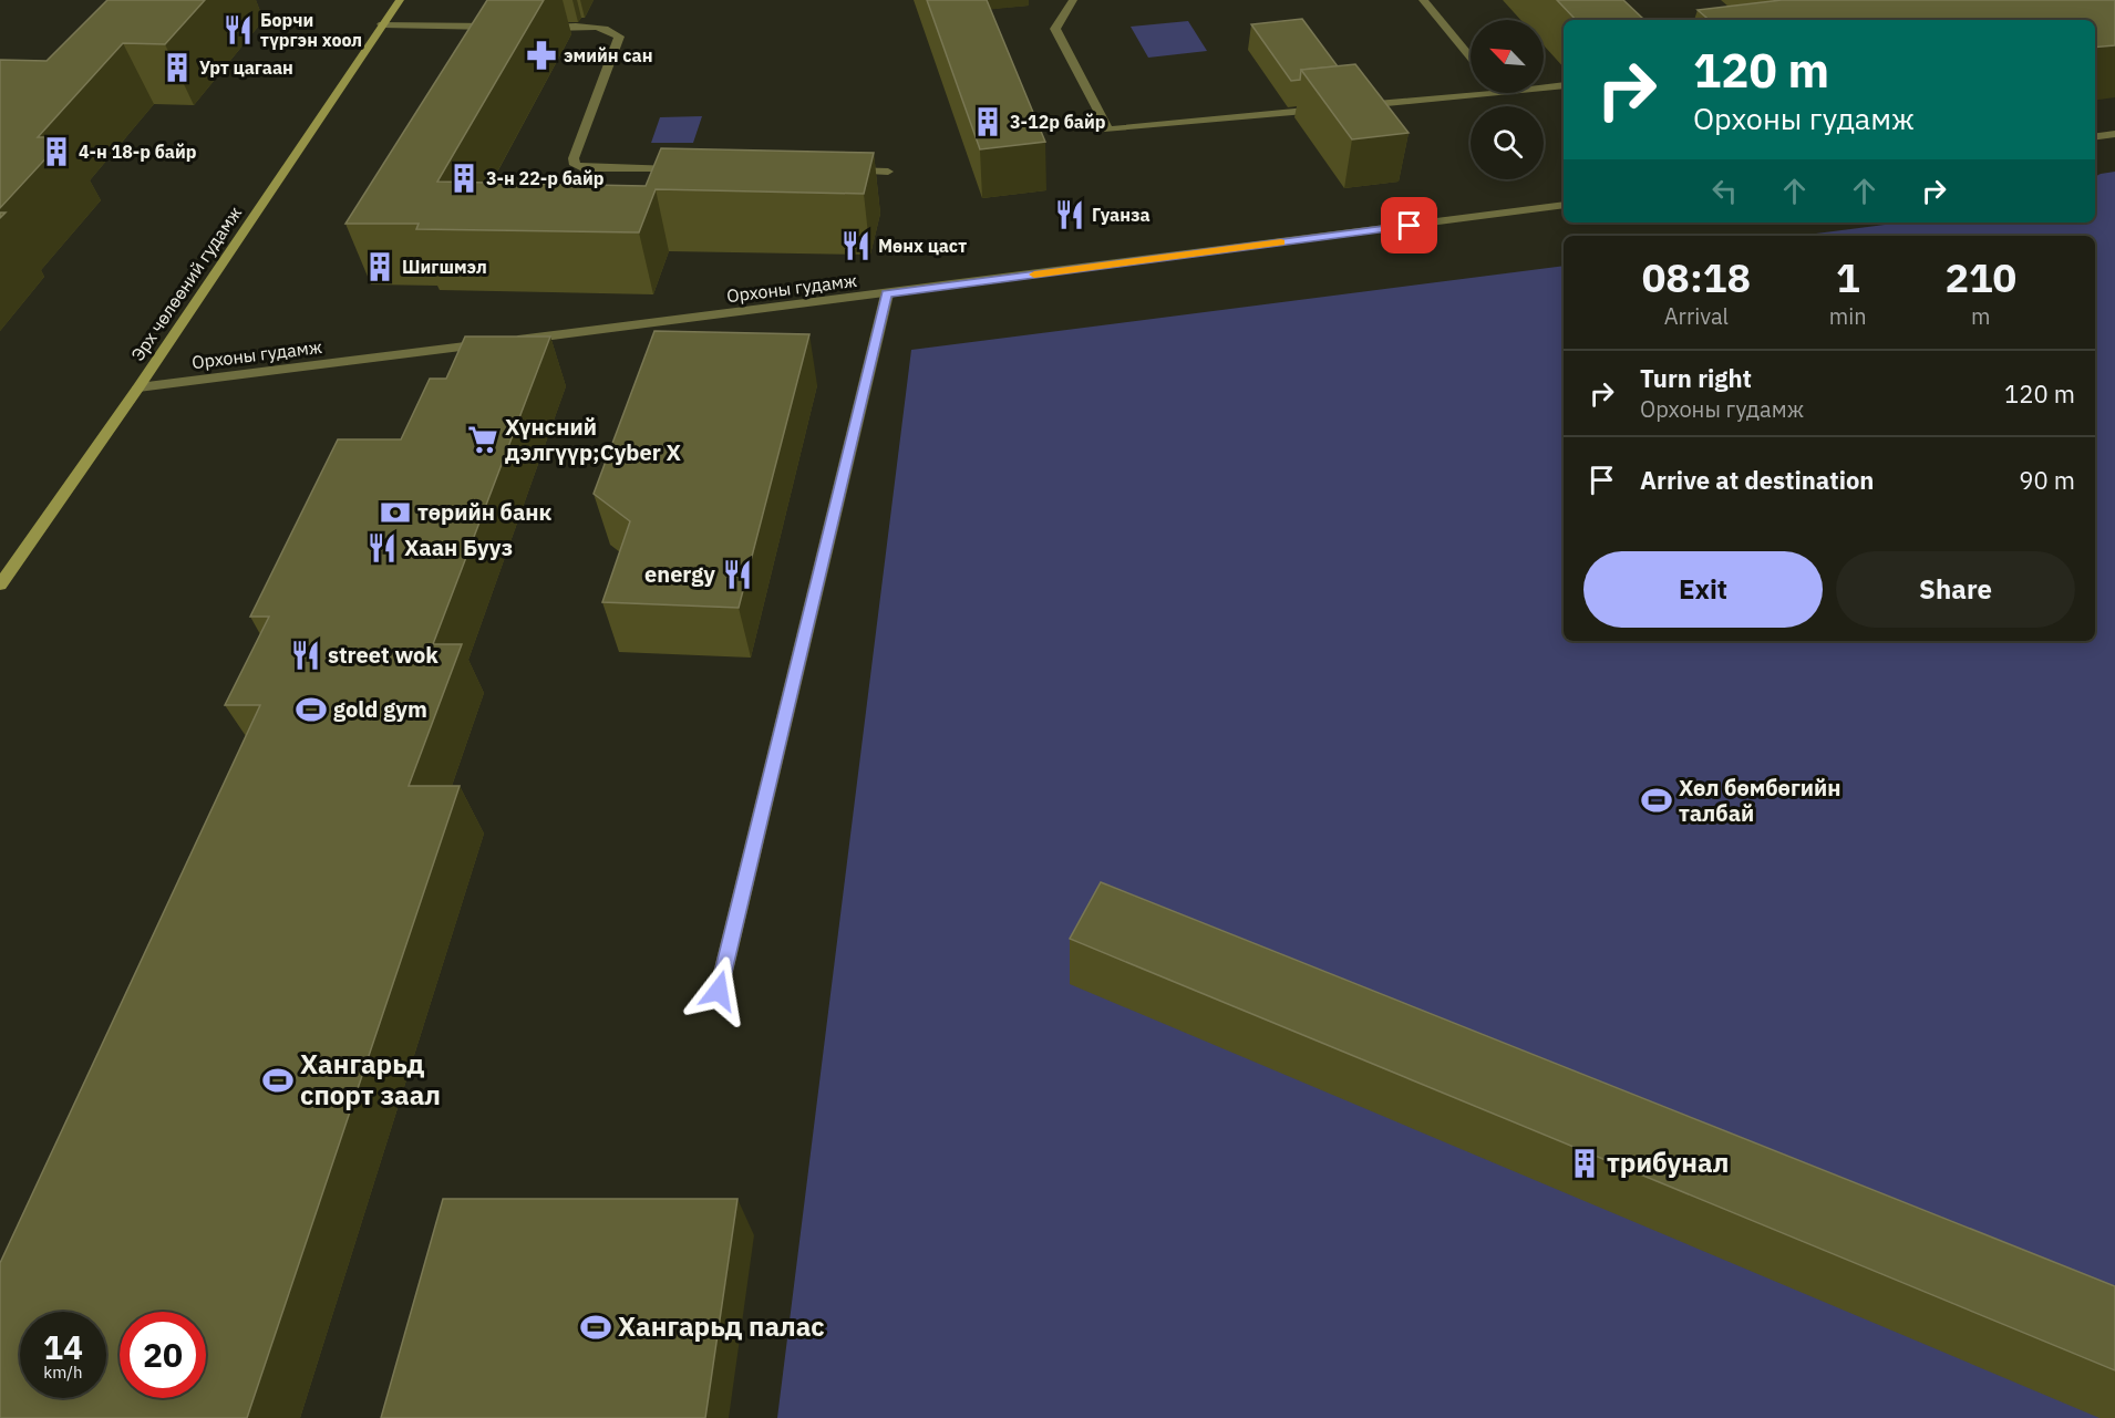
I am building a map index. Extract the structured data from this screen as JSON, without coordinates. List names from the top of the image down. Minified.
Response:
{"streets":{"main road":["Эрх чөлөөний гудамж"],"street":["Орхоны гудамж"]},"crossings":[["Эрх чөлөөний гудамж","Орхоны гудамж"]],"places":{"restaurant":["Борчи түргэн хоол","Гуанза","Мөнх цаст","Хаан Бууз","energy","street wok"],"pharmacy":["эмийн сан"],"building":["Урт цагаан","3-12р байр","4-н 18-р байр","3-н 22-р байр","Шигшмэл","трибунал"],"supermarket":["Хүнсний дэлгүүр;Cyber X"],"bank":["төрийн банк"],"sports":["gold gym","Хөл бөмбөгийн талбай","Хангарьд спорт заал","Хангарьд палас"]},"north":"top left","page":{"turn":["120 m","Орхоны гудамж"],"eta":["08:18","Arrival","1","min","210","m"],"list":[{"name":"Turn right","note":"Орхоны гудамж","value":"120 m"},{"name":"Arrive at destination","value":"90 m"}],"buttons":["Exit","Share"],"speed":"14 km/h","limit":"20"}}
